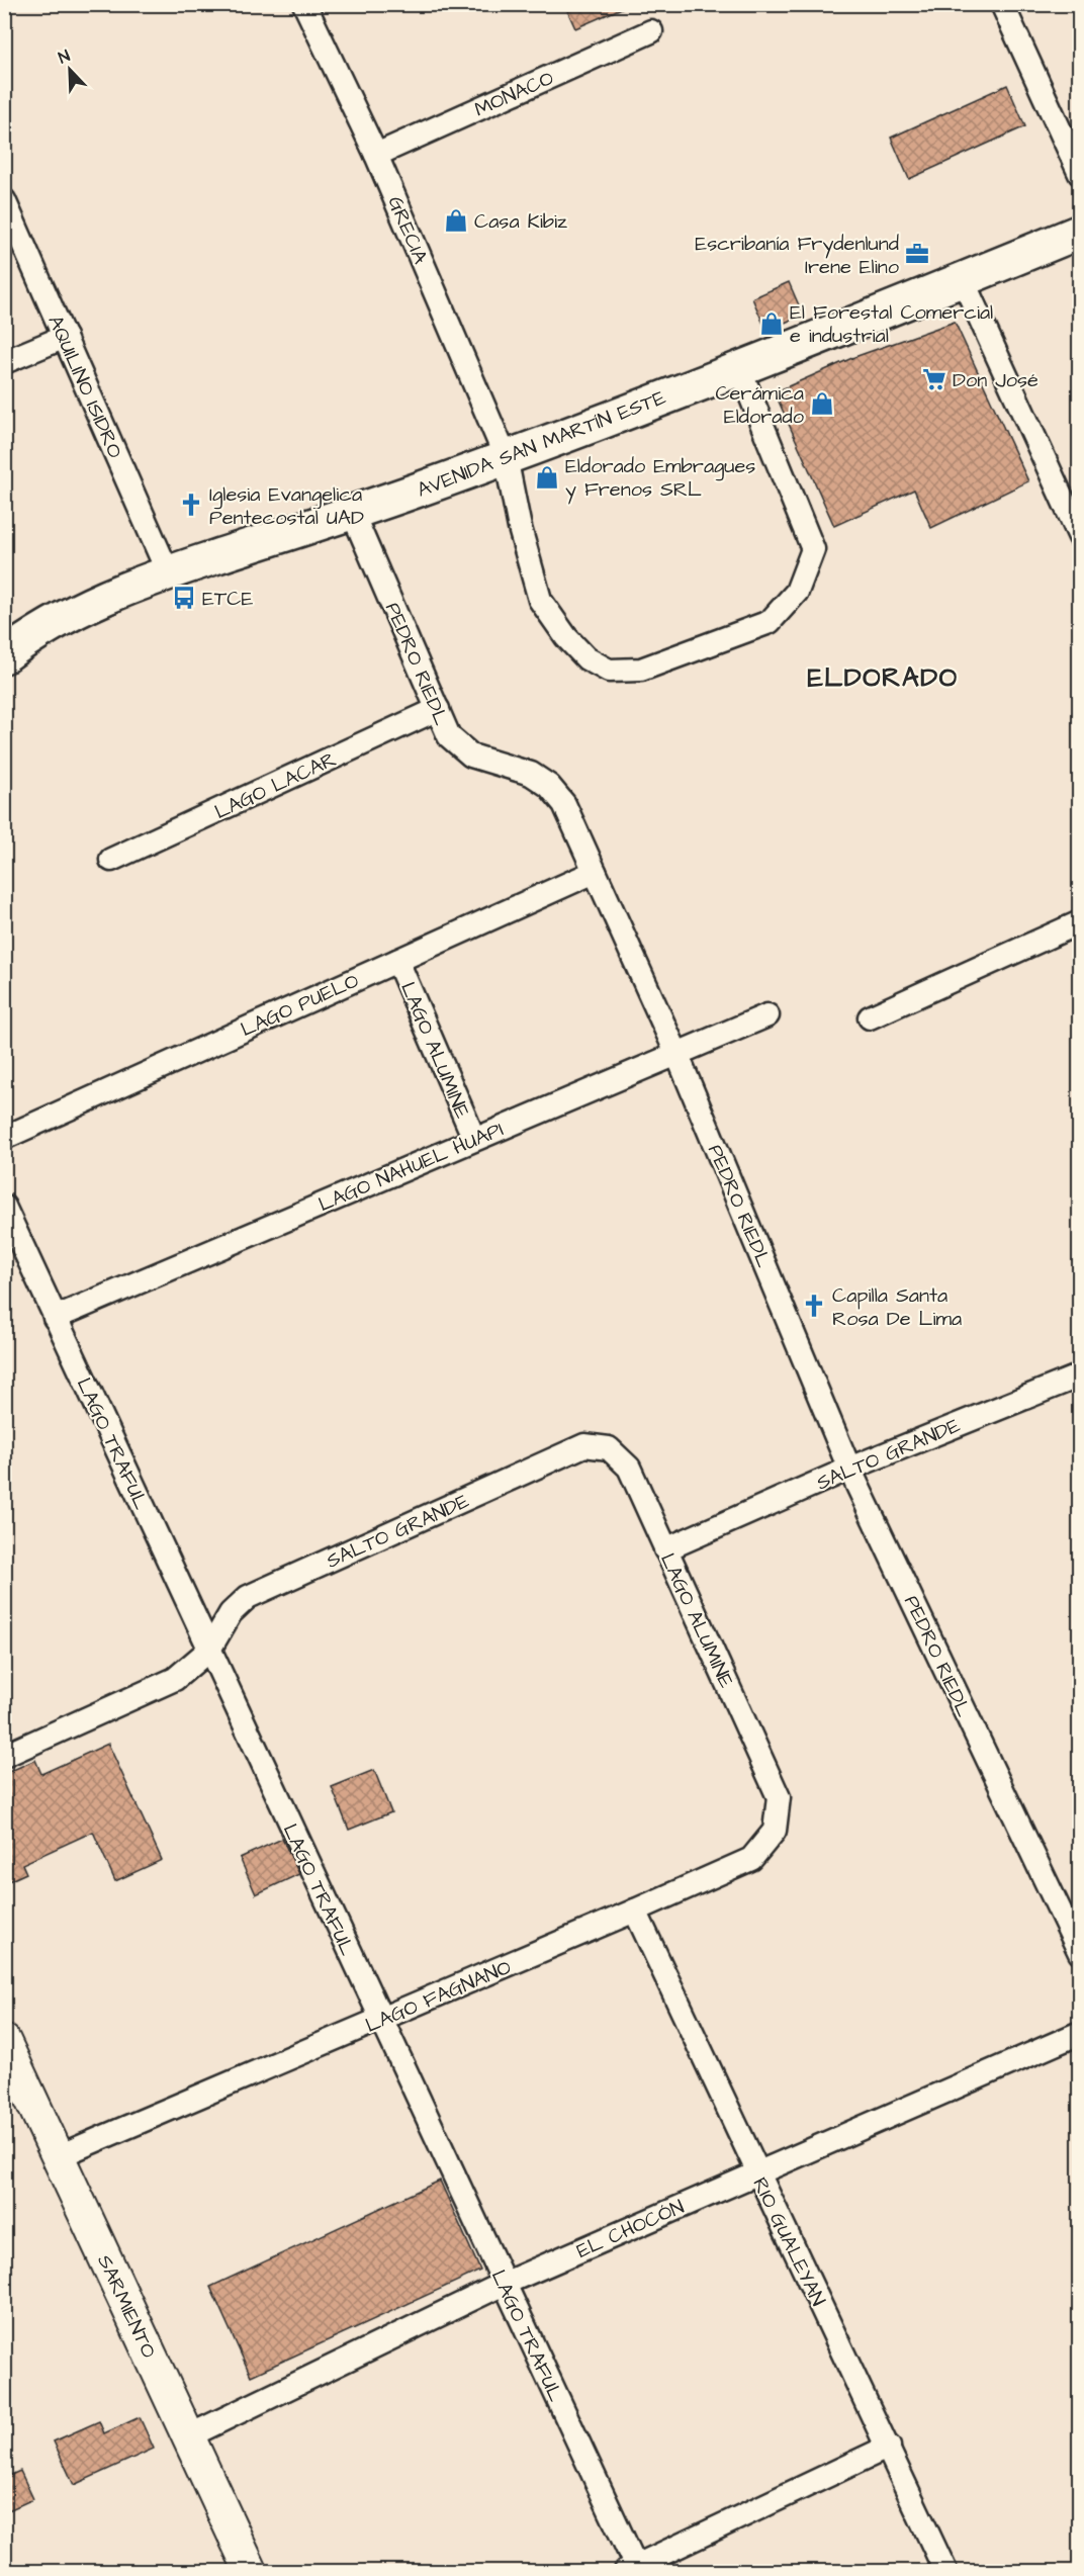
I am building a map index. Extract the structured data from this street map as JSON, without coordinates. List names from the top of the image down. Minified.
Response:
{"streets":{"main road":["AVENIDA SAN MARTÍN ESTE","SARMIENTO"],"street":["MONACO","GRECIA","AQUILINO ISIDRO","PEDRO RIEDL","LAGO LACAR","LAGO PUELO","LAGO ALUMINE","LAGO NAHUEL HUAPI","LAGO TRAFUL","SALTO GRANDE","LAGO FAGNANO","EL CHOCÓN","RIO GUALEYAN"]},"crossings":[["MONACO","GRECIA"],["GRECIA","AVENIDA SAN MARTÍN ESTE"],["AQUILINO ISIDRO","AVENIDA SAN MARTÍN ESTE"],["AVENIDA SAN MARTÍN ESTE","PEDRO RIEDL"],["PEDRO RIEDL","LAGO LACAR"],["PEDRO RIEDL","LAGO PUELO"],["PEDRO RIEDL","LAGO NAHUEL HUAPI"],["PEDRO RIEDL","SALTO GRANDE"],["LAGO PUELO","LAGO ALUMINE"],["LAGO ALUMINE","LAGO NAHUEL HUAPI"],["LAGO ALUMINE","SALTO GRANDE"],["LAGO ALUMINE","LAGO FAGNANO"],["LAGO NAHUEL HUAPI","LAGO TRAFUL"],["LAGO TRAFUL","SALTO GRANDE"],["LAGO TRAFUL","LAGO FAGNANO"],["LAGO TRAFUL","EL CHOCÓN"],["LAGO FAGNANO","RIO GUALEYAN"],["LAGO FAGNANO","SARMIENTO"],["EL CHOCÓN","RIO GUALEYAN"],["EL CHOCÓN","SARMIENTO"]],"districts":["ELDORADO"],"places":{"shop":["Casa Kibiz","El Forestal Comercial e industrial","Cerámica Eldorado","Eldorado Embragues y Frenos SRL"],"office":["Escribanía Frydenlund Irene Elino"],"supermarket":["Don José"],"church":["Iglesia Evangelica Pentecostal UAD","Capilla Santa Rosa De Lima"],"bus stop":["ETCE"]},"north":"top left"}
